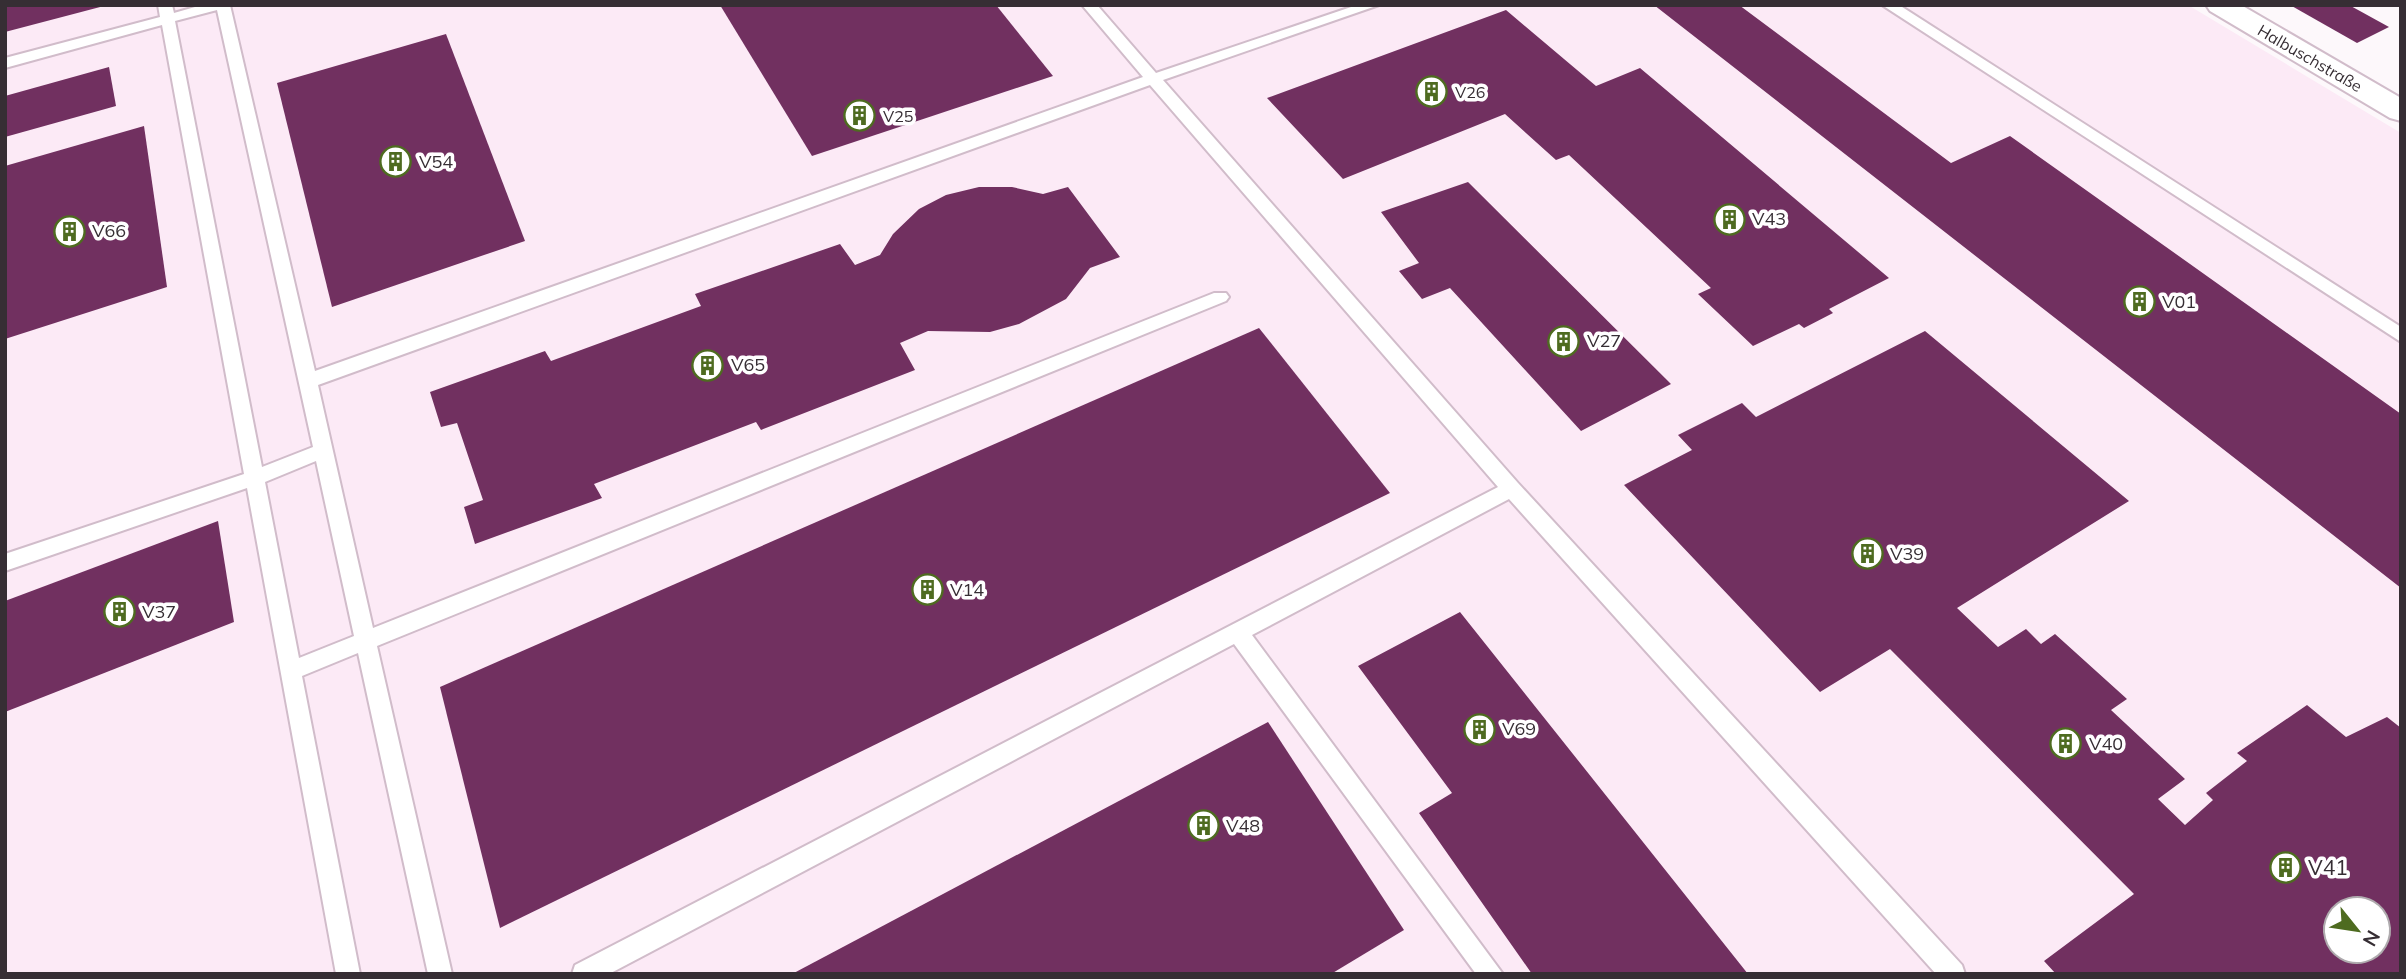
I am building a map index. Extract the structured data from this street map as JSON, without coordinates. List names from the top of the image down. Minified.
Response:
{"streets":{"street":["Halbuschstraße"]},"places":{"building":["V26","V25","V54","V43","V66","V01","V27","V65","V39","V14","V37","V69","V40","V48","V41"]},"north":"bottom right"}
